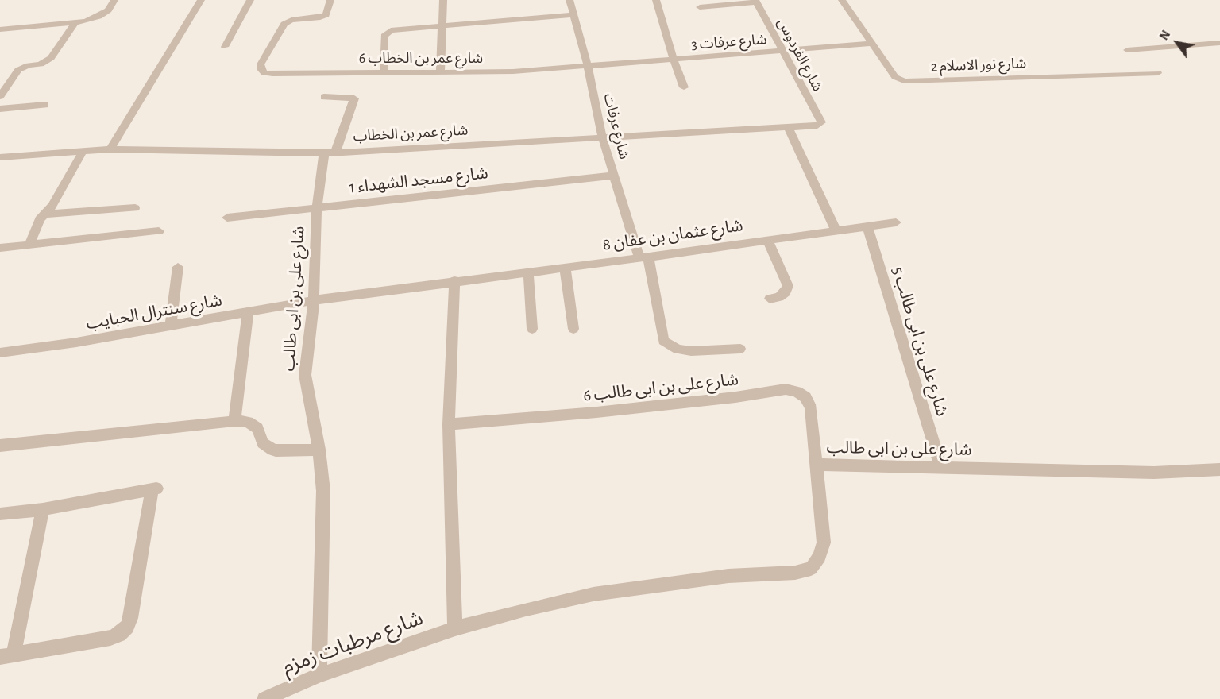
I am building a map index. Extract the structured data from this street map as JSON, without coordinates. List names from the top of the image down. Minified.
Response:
{"streets":{"street":["شارع عرفات 3","شارع الفردوس","شارع عمر بن الخطاب 6","شارع نور الاسلام 2","شارع عرفات","شارع عمر بن الخطاب","شارع مسجد الشهداء 1","شارع عثمان بن عفان 8","شارع على بن ابى طالب","شارع سنترال الحبايب","شارع على بن ابى طالب 5","شارع على بن ابى طالب 6","شارع مرطبات زمزم"]},"crossings":[["شارع عرفات 3","شارع الفردوس"],["شارع عرفات 3","شارع عمر بن الخطاب 6"],["شارع عرفات 3","شارع نور الاسلام 2"],["شارع عرفات 3","شارع عرفات"],["شارع الفردوس","شارع عمر بن الخطاب"],["شارع عمر بن الخطاب 6","شارع عرفات"],["شارع عرفات","شارع عمر بن الخطاب"],["شارع عرفات","شارع مسجد الشهداء 1"],["شارع عرفات","شارع عثمان بن عفان 8"],["شارع عمر بن الخطاب","شارع على بن ابى طالب"],["شارع مسجد الشهداء 1","شارع على بن ابى طالب"],["شارع عثمان بن عفان 8","شارع على بن ابى طالب"],["شارع عثمان بن عفان 8","شارع سنترال الحبايب"],["شارع عثمان بن عفان 8","شارع على بن ابى طالب 5"],["شارع على بن ابى طالب","شارع سنترال الحبايب"],["شارع على بن ابى طالب","شارع على بن ابى طالب 5"],["شارع على بن ابى طالب","شارع على بن ابى طالب 6"],["شارع على بن ابى طالب","شارع مرطبات زمزم"]],"north":"top left"}
